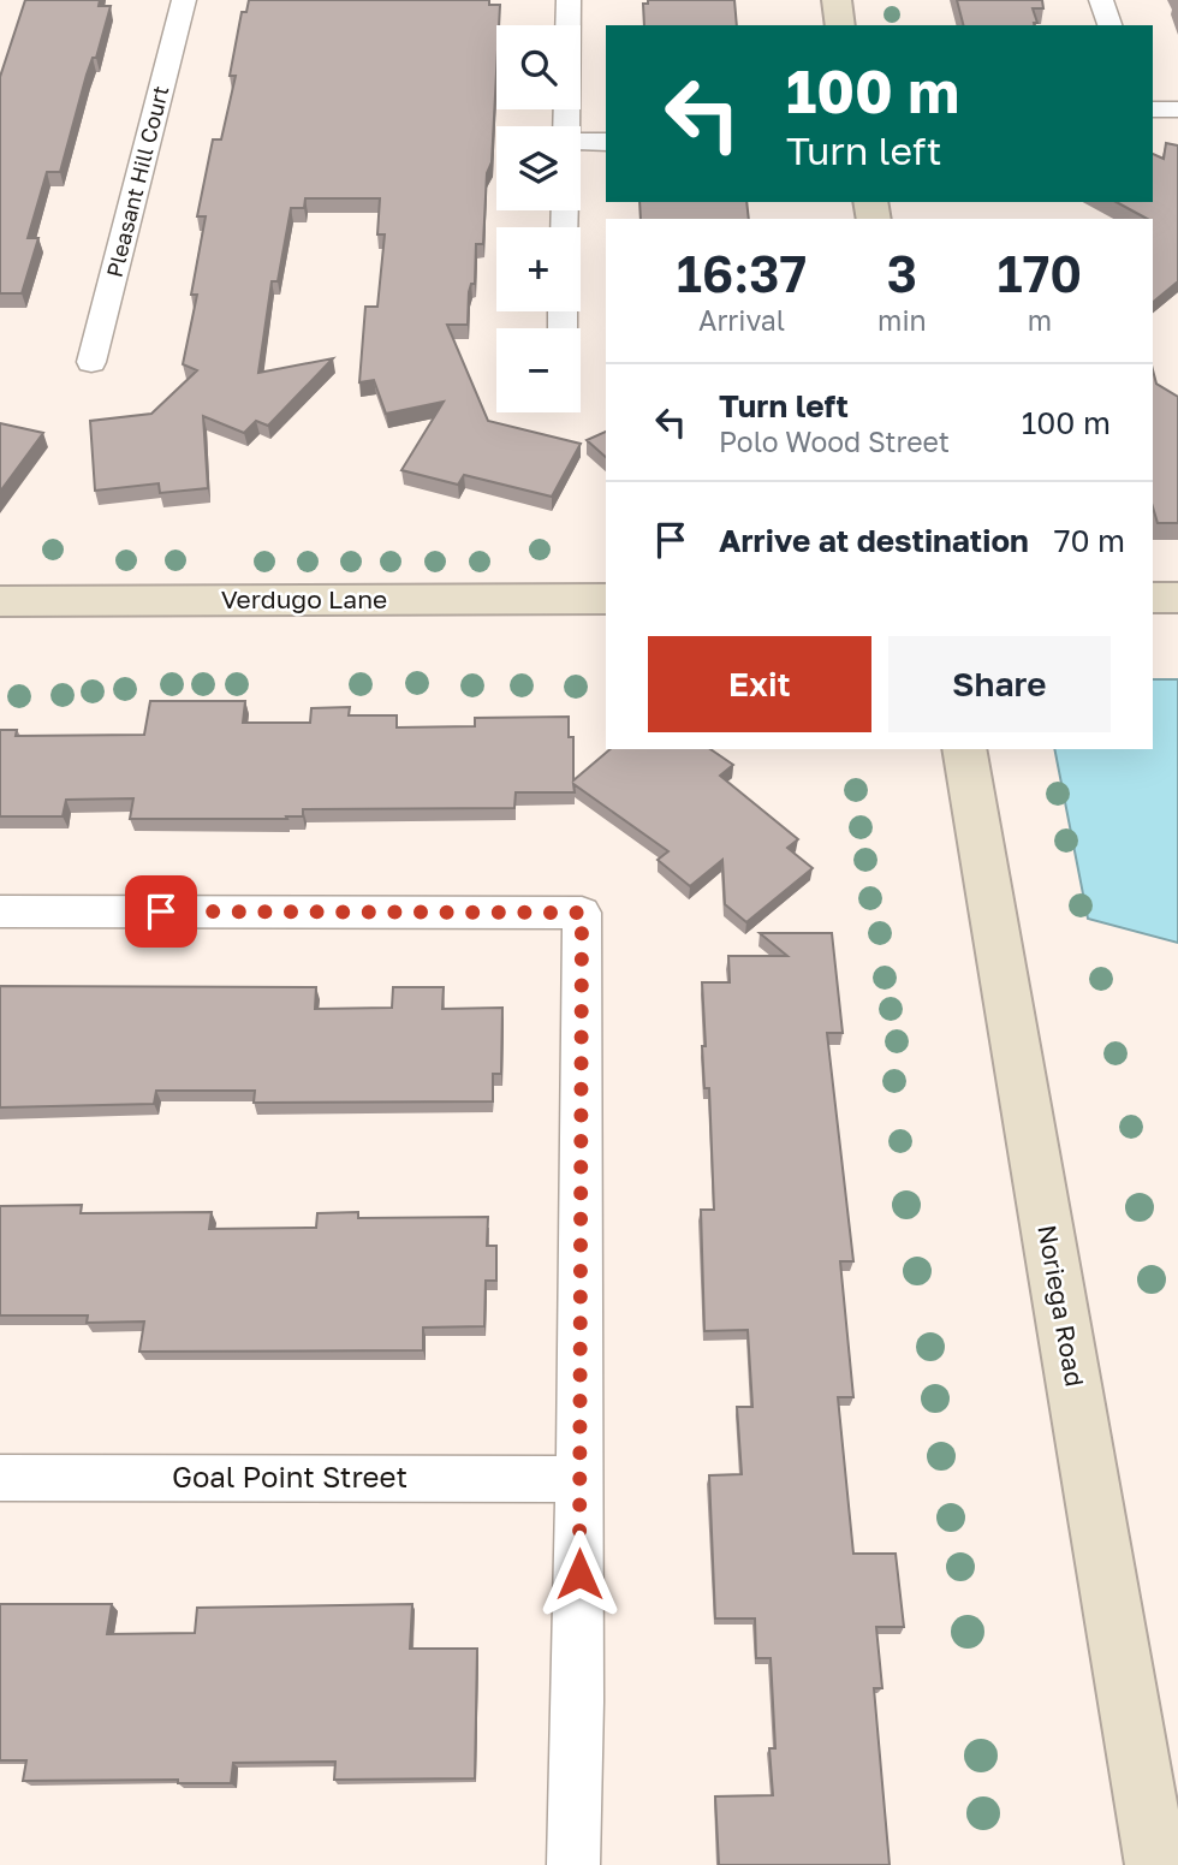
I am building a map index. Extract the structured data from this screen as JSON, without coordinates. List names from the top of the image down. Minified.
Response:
{"streets":{"street":["Pleasant Hill Court","Verdugo Lane","Noriega Road","Goal Point Street"]},"page":{"map_buttons":["+","−"],"turn":["100 m","Turn left"],"eta":["16:37","Arrival","3","min","170","m"],"list":[{"name":"Turn left","note":"Polo Wood Street","value":"100 m"},{"name":"Arrive at destination","value":"70 m"}],"buttons":["Exit","Share"]}}
